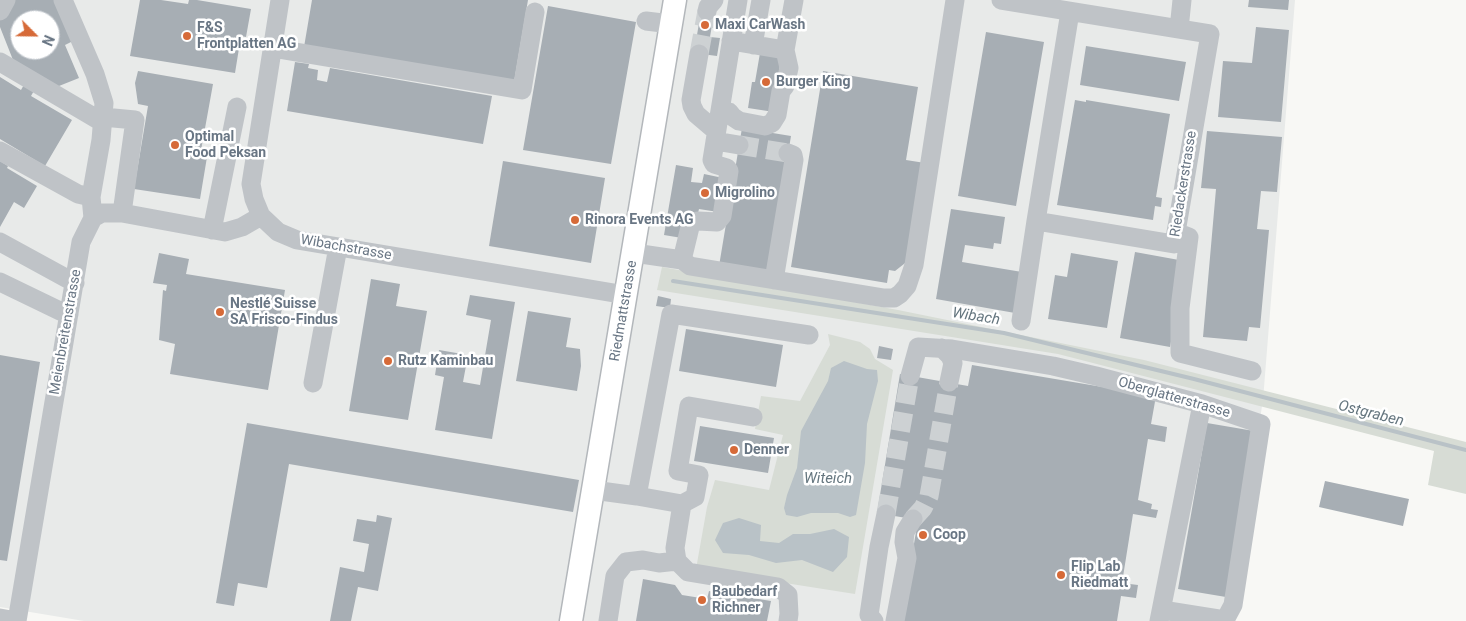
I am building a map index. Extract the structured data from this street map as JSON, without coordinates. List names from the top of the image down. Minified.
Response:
{"streets":{"main road":["Riedmattstrasse"],"street":["Riedackerstrasse","Wibachstrasse","Meienbreitenstrasse","Oberglatterstrasse"]},"crossings":[["Wibachstrasse","Riedmattstrasse"]],"water":["Wibach","Ostgraben","Witeich"],"places":["Maxi CarWash","F&S Frontplatten AG","Burger King","Optimal Food Peksan","Migrolino","Rinora Events AG","Nestlé Suisse SA Frisco-Findus","Rutz Kaminbau","Denner","Coop","Flip Lab Riedmatt","Baubedarf Richner"],"north":"bottom right"}
